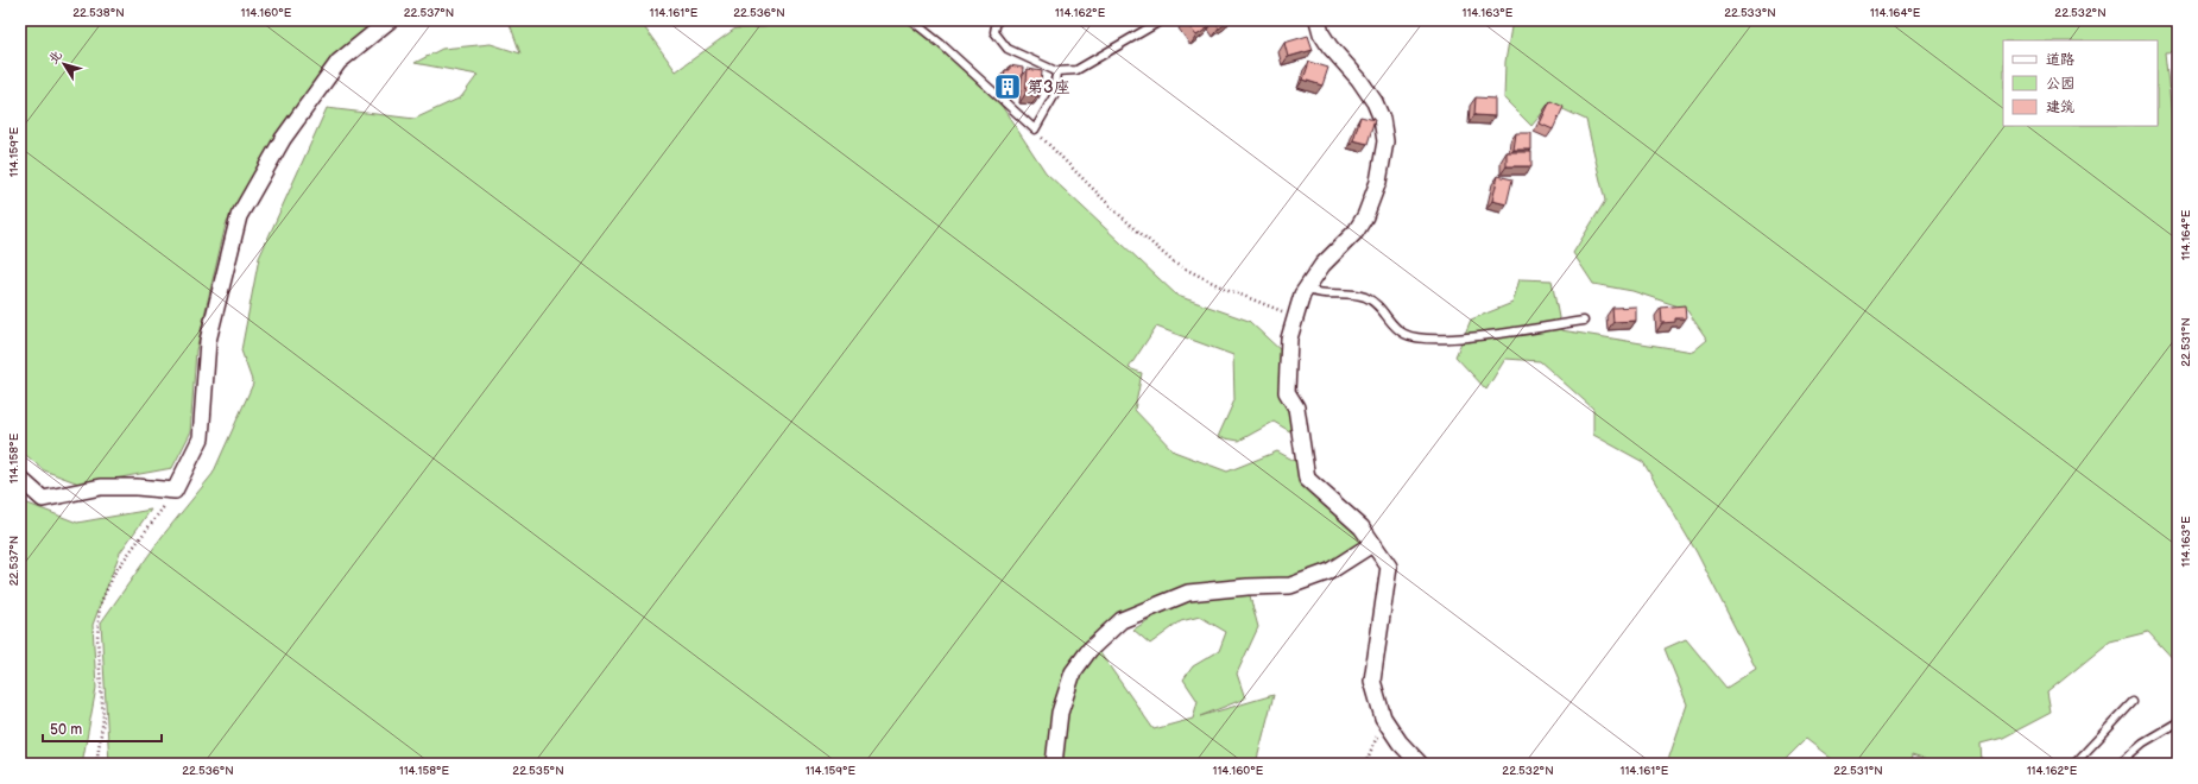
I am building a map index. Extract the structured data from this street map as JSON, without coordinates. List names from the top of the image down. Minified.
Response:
{"places":{"building":["第3座"]},"legend":["道路","公园","建筑"],"scale_bar":"50 m","north":"top left","coordinates":["22.538°N","114.160°E","22.537°N","114.161°E","22.536°N","114.162°E","114.163°E","22.533°N","114.164°E","22.532°N","114.159°E","22.531°N","114.158°E","22.535°N"]}
